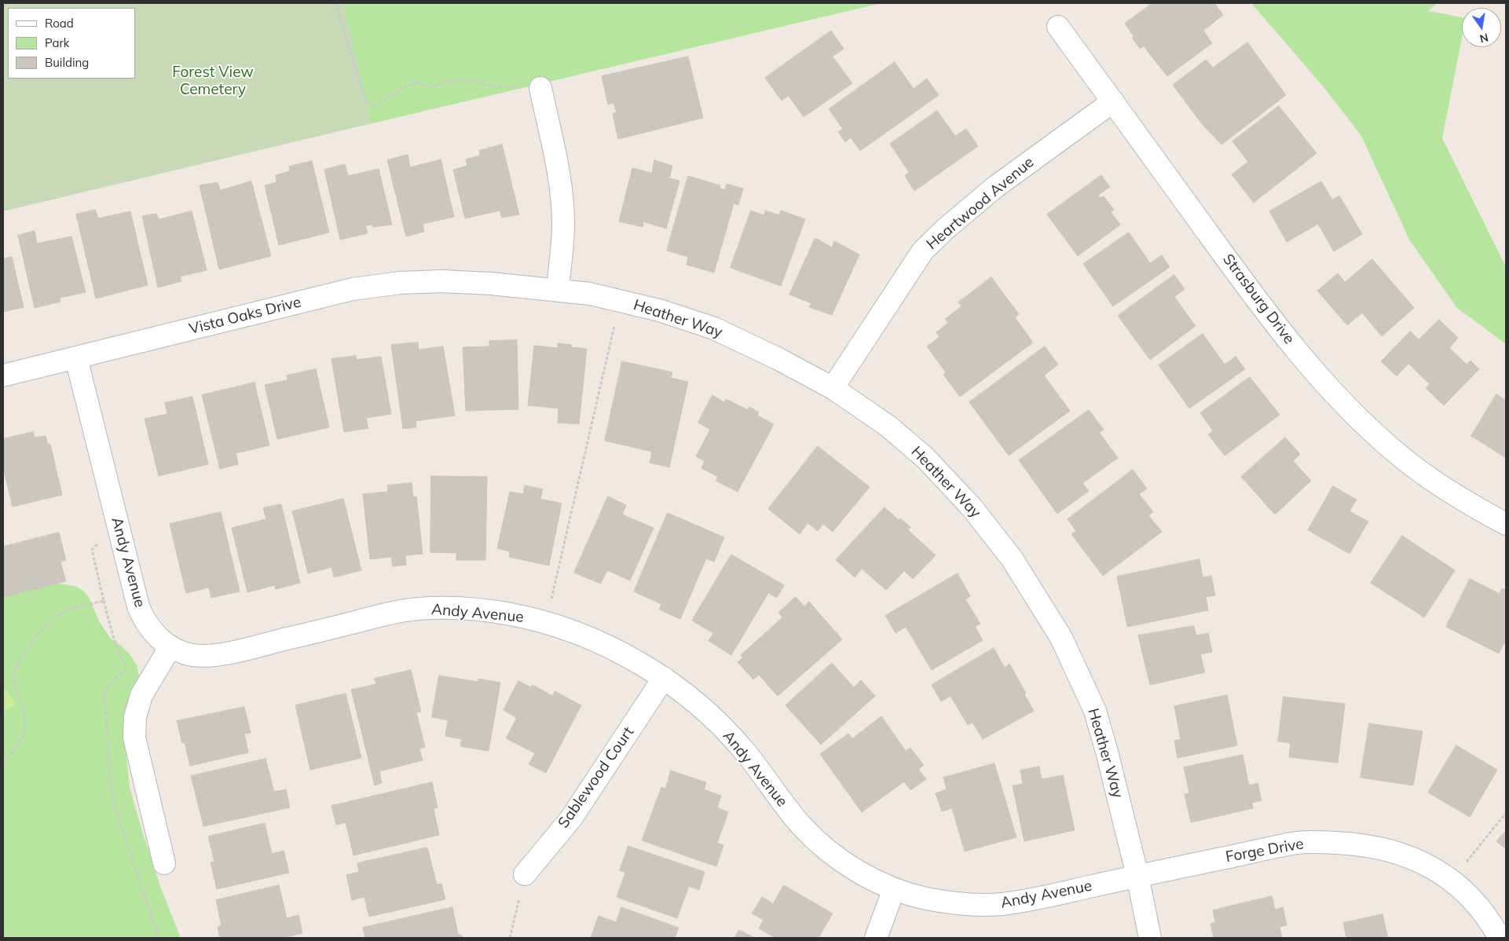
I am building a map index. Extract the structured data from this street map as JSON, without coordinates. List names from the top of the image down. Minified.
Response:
{"streets":{"street":["Heartwood Avenue","Strasburg Drive","Vista Oaks Drive","Heather Way","Andy Avenue","Sablewood Court","Forge Drive"]},"crossings":[["Heartwood Avenue","Strasburg Drive"],["Heartwood Avenue","Heather Way"],["Vista Oaks Drive","Heather Way"],["Vista Oaks Drive","Andy Avenue"],["Heather Way","Andy Avenue"],["Heather Way","Forge Drive"],["Andy Avenue","Sablewood Court"],["Andy Avenue","Forge Drive"]],"parks":["Forest View Cemetery"],"legend":["Road","Park","Building"],"north":"bottom"}
